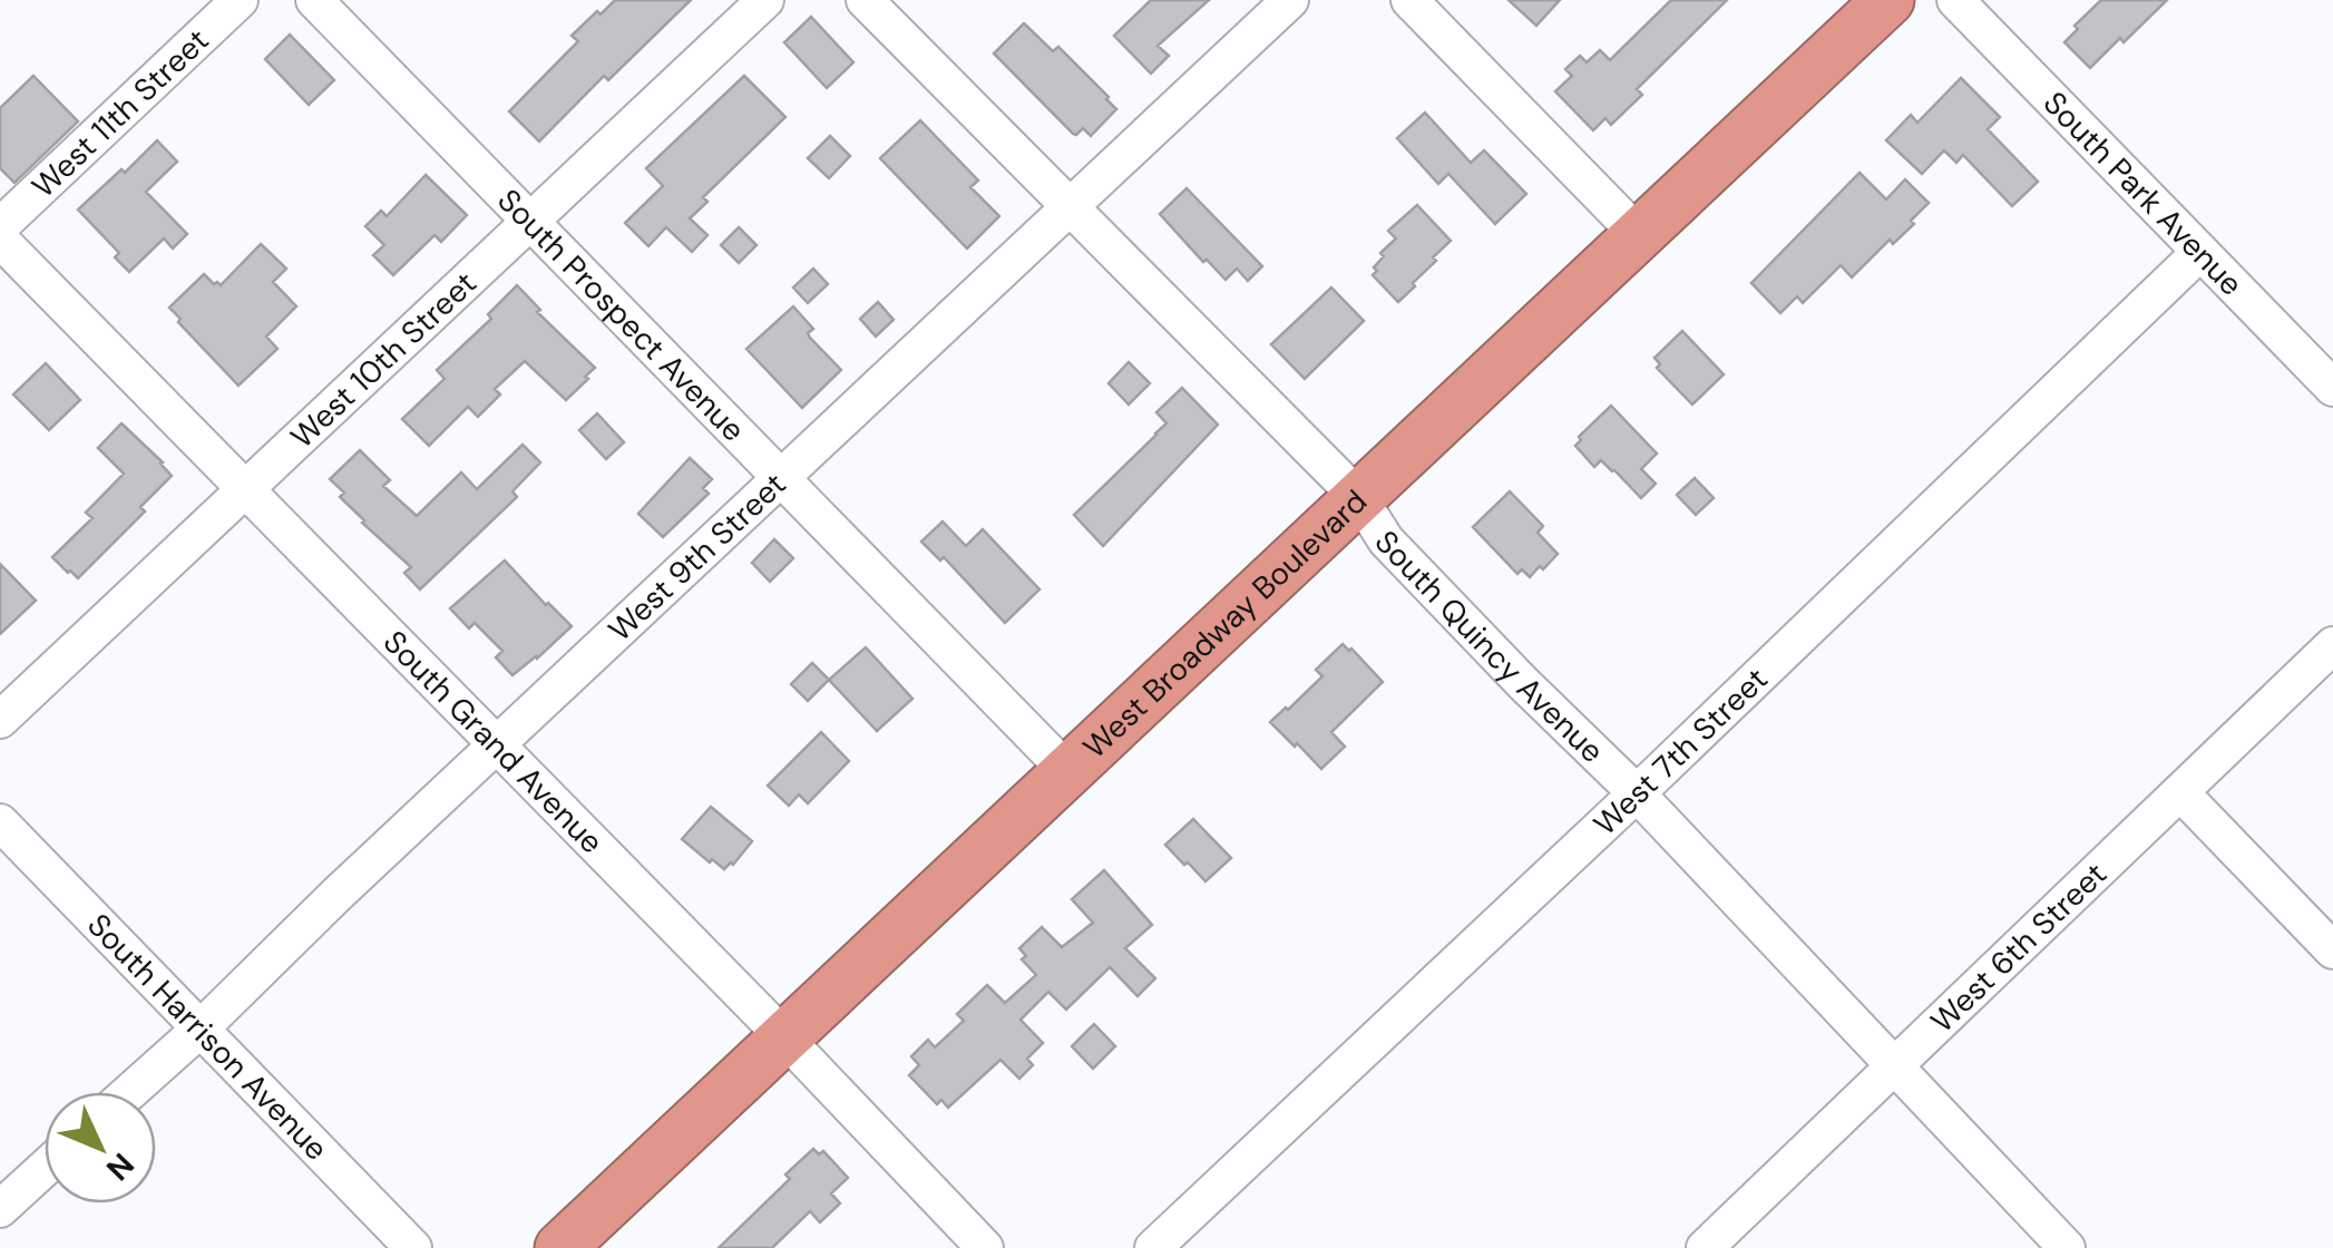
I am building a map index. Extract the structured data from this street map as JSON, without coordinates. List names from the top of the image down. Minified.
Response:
{"streets":{"highway":["West Broadway Boulevard"],"street":["West 11th Street","South Park Avenue","South Prospect Avenue","West 10th Street","West 9th Street","South Quincy Avenue","South Grand Avenue","West 7th Street","West 6th Street","South Harrison Avenue"]},"crossings":[["South Park Avenue","West 7th Street"],["South Prospect Avenue","West 10th Street"],["South Prospect Avenue","West 9th Street"],["South Prospect Avenue","West Broadway Boulevard"],["West 10th Street","South Grand Avenue"],["West 9th Street","South Quincy Avenue"],["West 9th Street","South Grand Avenue"],["West 9th Street","South Harrison Avenue"],["West Broadway Boulevard","South Quincy Avenue"],["West Broadway Boulevard","South Grand Avenue"],["South Quincy Avenue","West 7th Street"],["South Quincy Avenue","West 6th Street"]],"north":"bottom right"}
